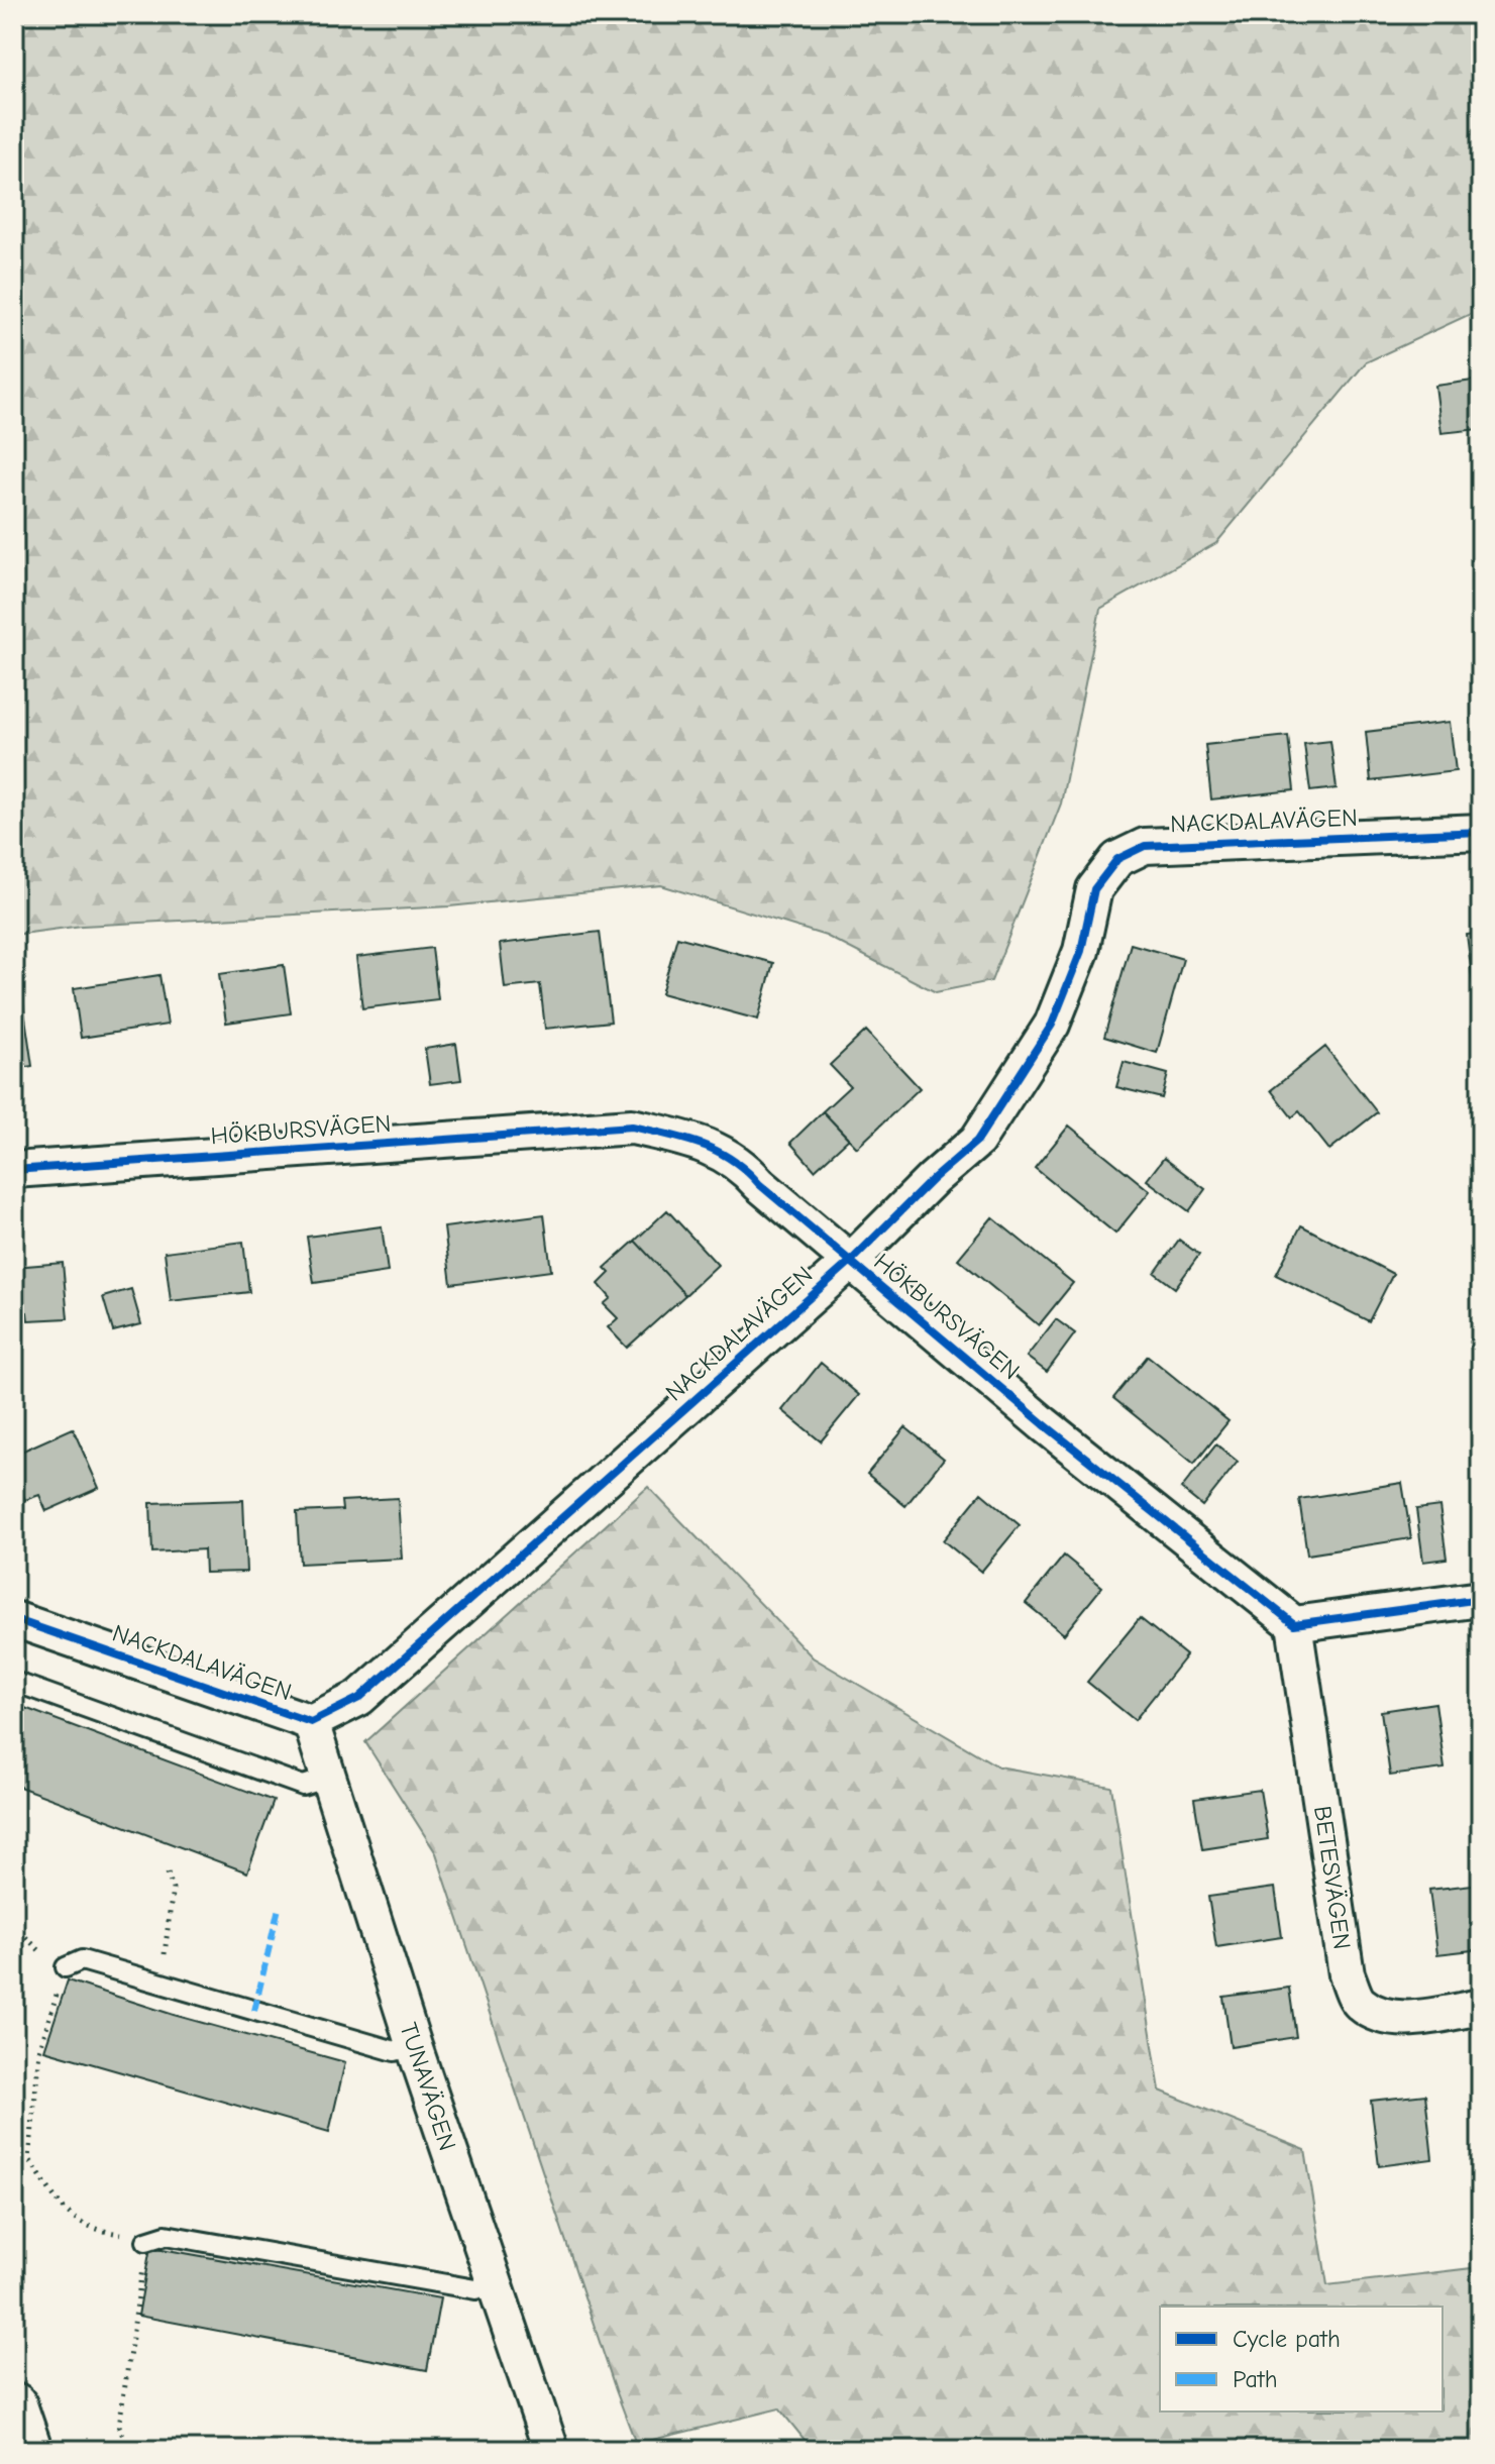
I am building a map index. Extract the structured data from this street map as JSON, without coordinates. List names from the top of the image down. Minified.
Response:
{"streets":{"street":["NACKDALAVÄGEN","HÖKBURSVÄGEN","BETESVÄGEN","TUNAVÄGEN"]},"crossings":[["NACKDALAVÄGEN","HÖKBURSVÄGEN"],["NACKDALAVÄGEN","TUNAVÄGEN"],["HÖKBURSVÄGEN","BETESVÄGEN"]],"legend":["Cycle path","Path"]}
